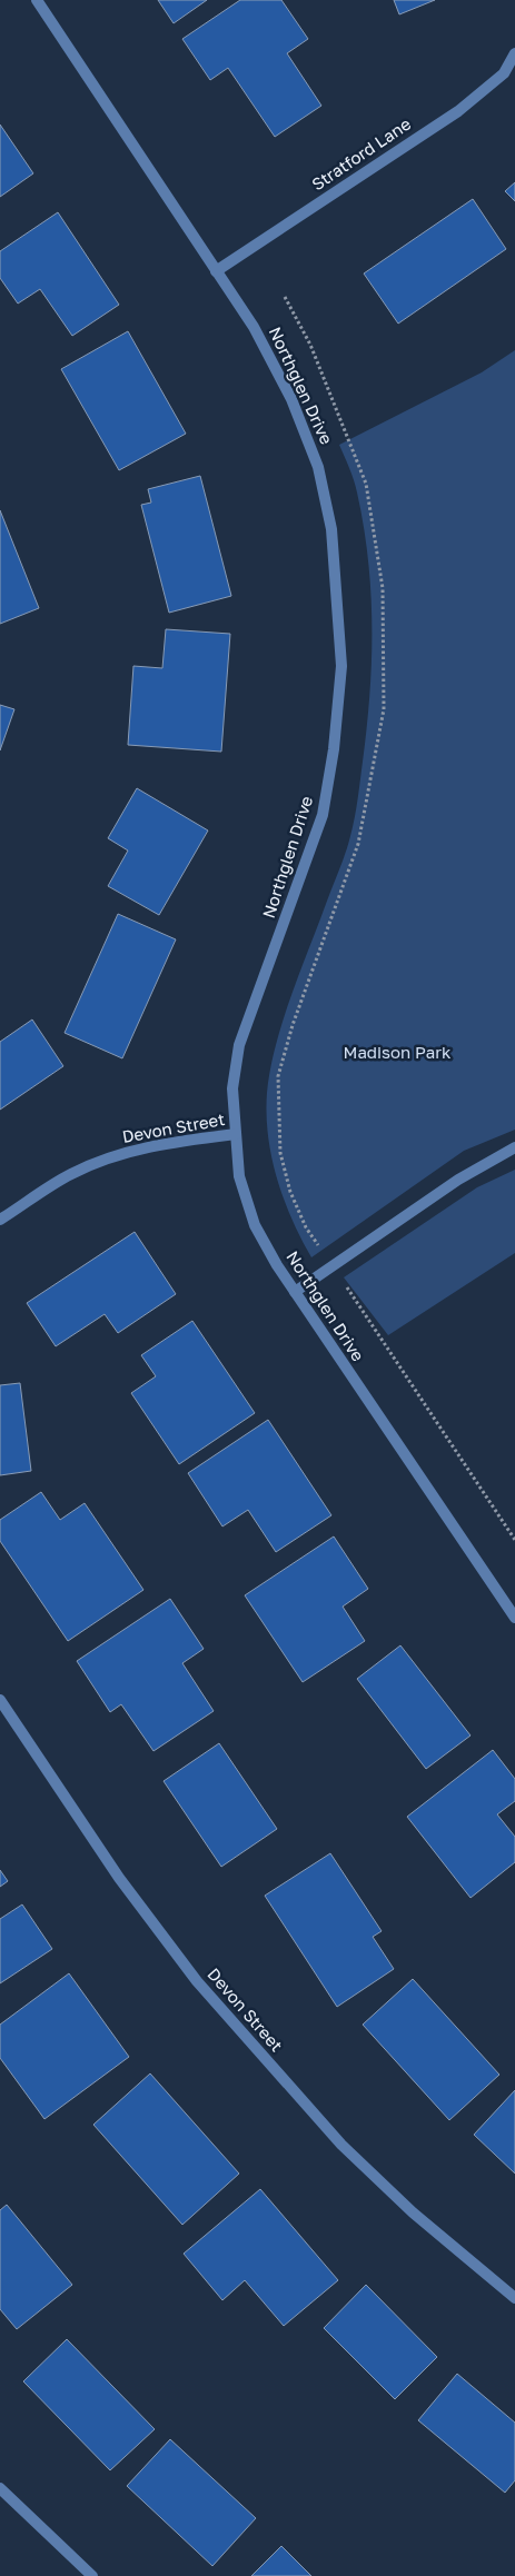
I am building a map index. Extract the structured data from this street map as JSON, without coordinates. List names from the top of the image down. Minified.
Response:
{"streets":{"street":["Stratford Lane","Northglen Drive","Devon Street"]},"crossings":[["Stratford Lane","Northglen Drive"],["Northglen Drive","Devon Street"]],"parks":["Madison Park"]}
